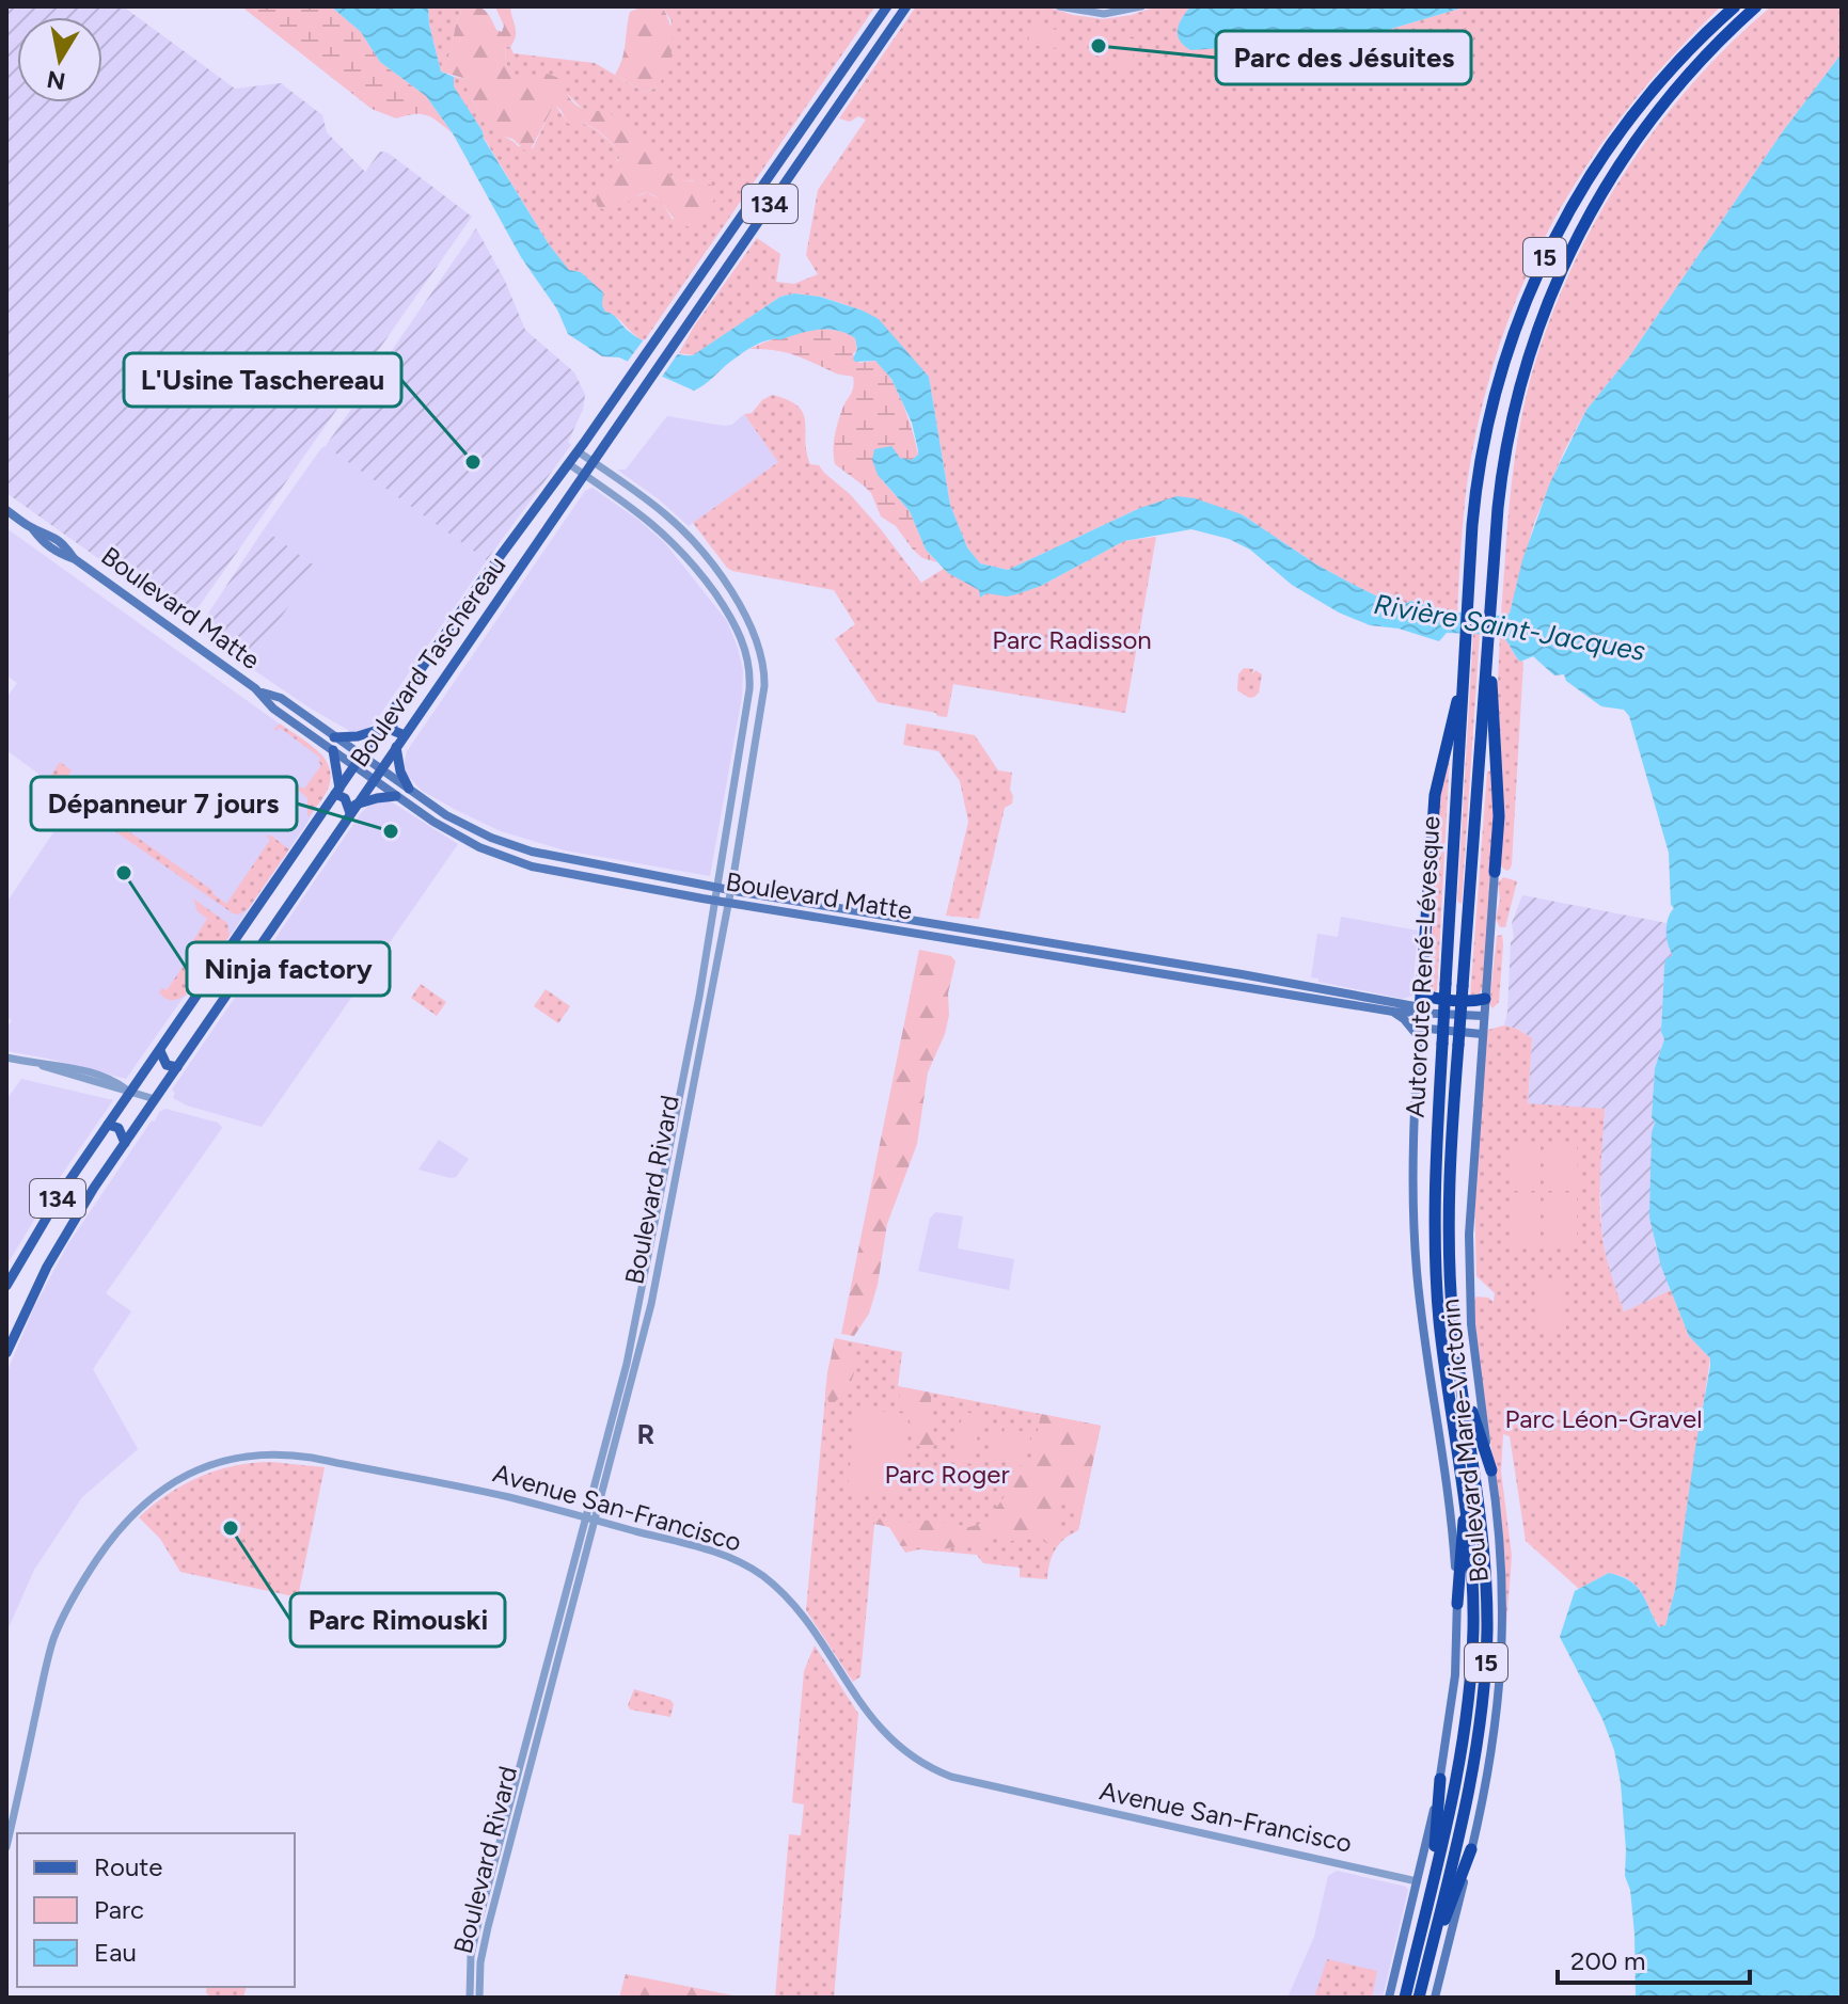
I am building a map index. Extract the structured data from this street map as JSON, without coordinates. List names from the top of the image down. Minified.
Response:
{"streets":{"highway":["15","Autoroute René-Lévesque"],"main road":["134","Boulevard Matte","Boulevard Taschereau","Boulevard Marie-Victorin"],"street":["Boulevard Rivard","Avenue San-Francisco"]},"crossings":[["Boulevard Matte","Boulevard Taschereau"],["Boulevard Matte","Boulevard Rivard"],["Boulevard Matte","Boulevard Marie-Victorin"],["Boulevard Taschereau","Boulevard Rivard"],["Boulevard Rivard","Avenue San-Francisco"],["Boulevard Marie-Victorin","Avenue San-Francisco"]],"districts":["R"],"water":["Rivière Saint-Jacques"],"parks":["Parc Radisson","Parc Léon-Gravel","Parc Roger"],"places":["Parc des Jésuites","L'Usine Taschereau","Dépanneur 7 jours","Ninja factory","Parc Rimouski"],"legend":["Route","Parc","Eau"],"scale_bar":"200 m","north":"bottom"}
